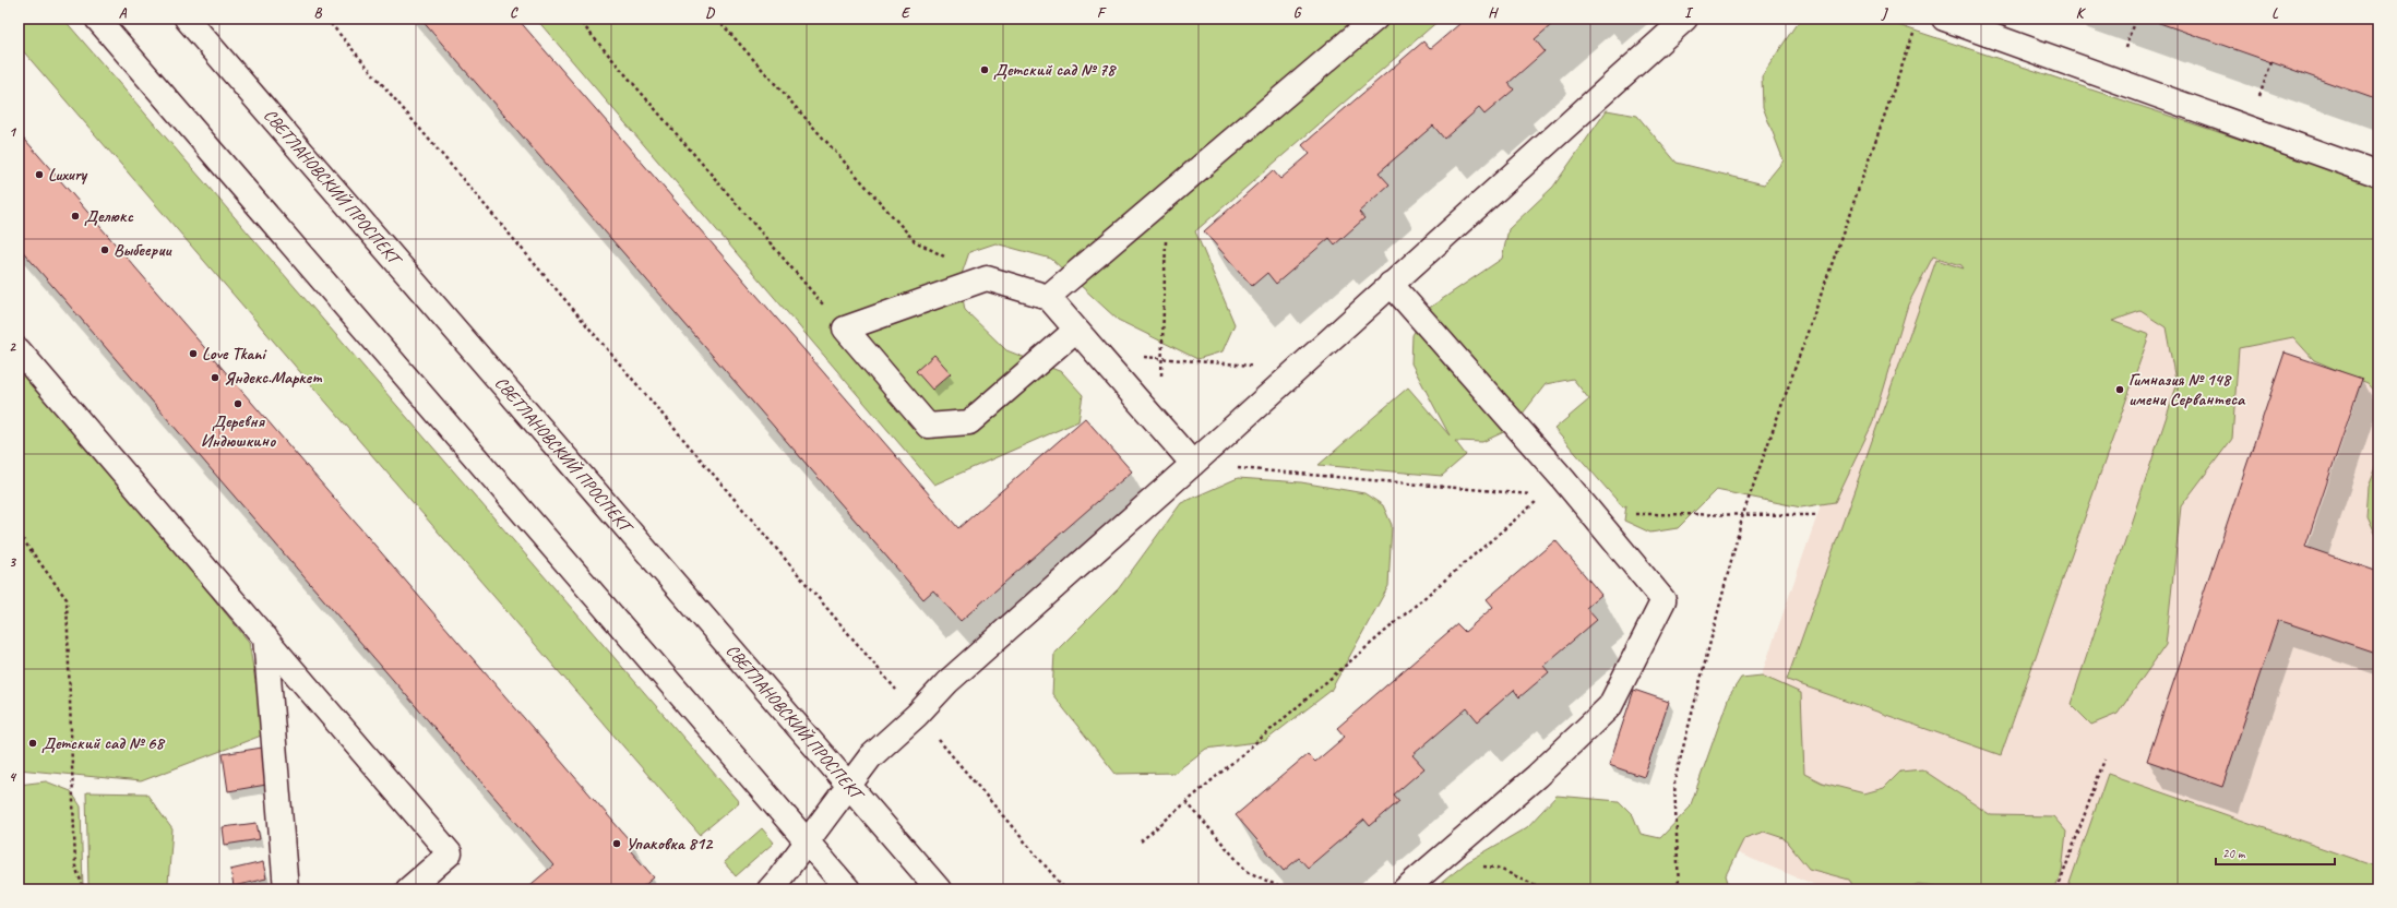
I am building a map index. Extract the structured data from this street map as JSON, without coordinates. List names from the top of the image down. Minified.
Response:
{"streets":{"main road":["СВЕТЛАНОВСКИЙ ПРОСПЕКТ"]},"places":["Детский сад № 78","Luxury","Делюкс","Выбеерии","Love Tkani","Яндекс.Маркет","Гимназия № 148 имени Сервантеса","Деревня Индюшкино","Детский сад № 68","Упаковка 812"],"scale_bar":"20 m","grid":{"columns":["A","B","C","D","E","F","G","H","I","J","K","L"],"rows":["1","2","3","4"]}}
